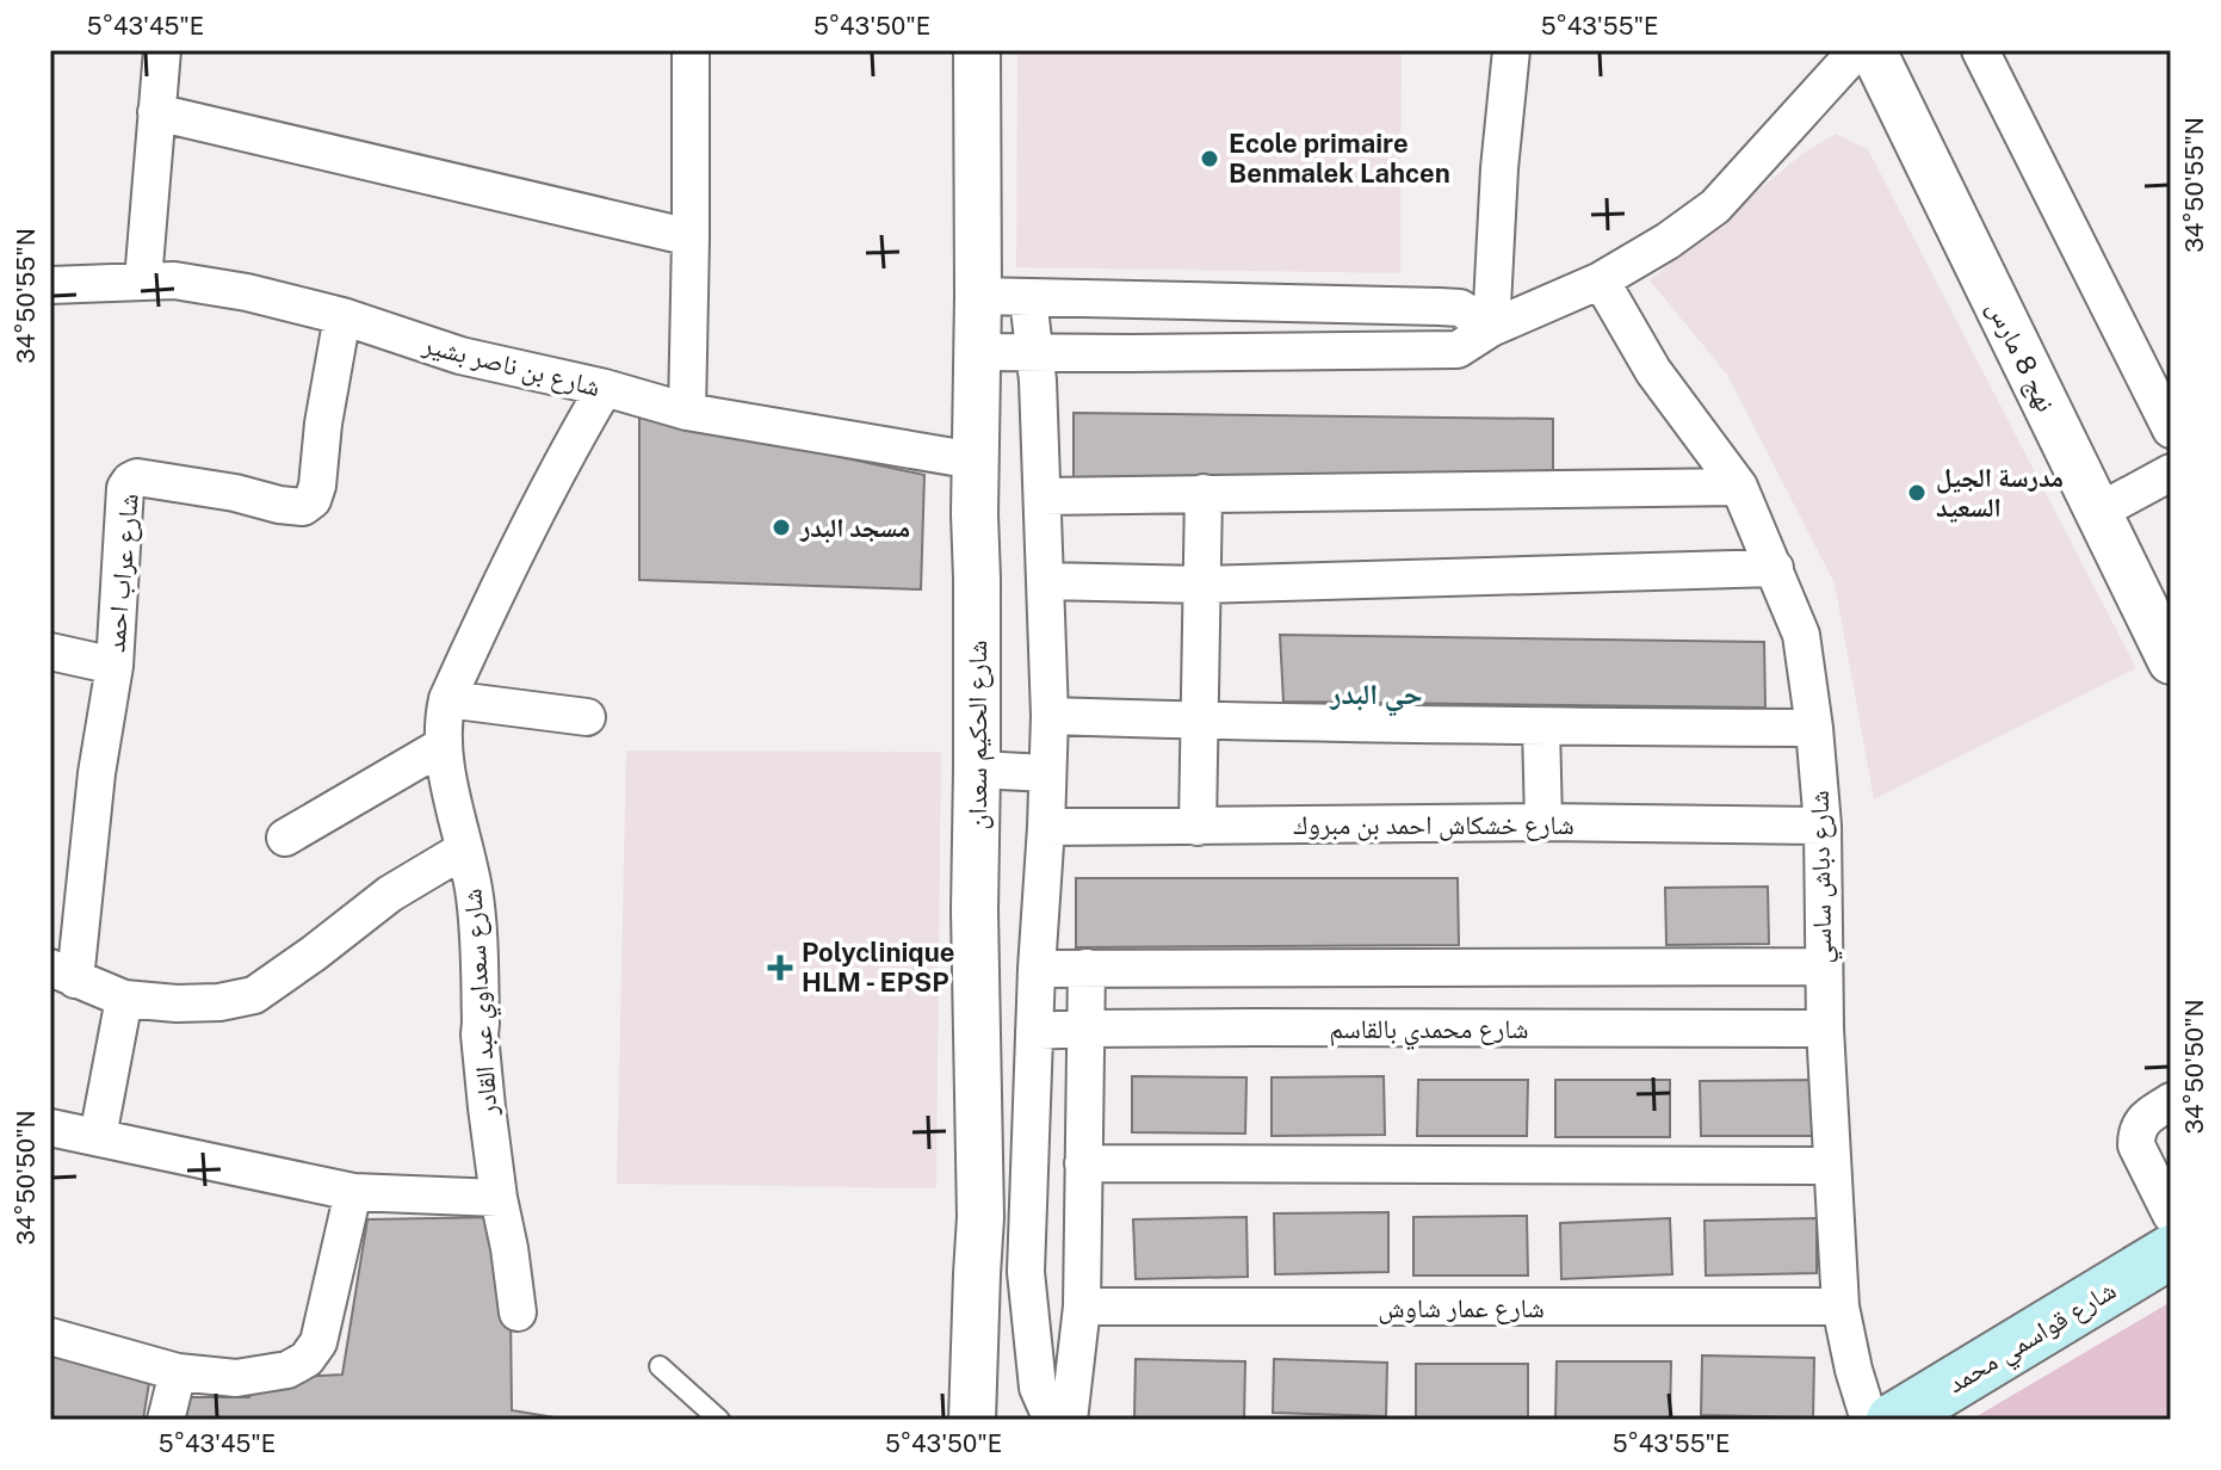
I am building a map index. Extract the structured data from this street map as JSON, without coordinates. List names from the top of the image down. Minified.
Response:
{"streets":{"main road":["شارع قواسمي محمد"],"street":["نهج 8 مارس","شارع بن ناصر بشير","شارع عراب احمد","شارع الحكيم سعدان","شارع خشكاش احمد بن مبروك","شارع دباش ساسي","شارع سعداوي عبد القادر","شارع محمدي بالقاسم","شارع عمار شاوش"]},"crossings":[["شارع بن ناصر بشير","شارع عراب احمد"],["شارع بن ناصر بشير","شارع الحكيم سعدان"],["شارع بن ناصر بشير","شارع سعداوي عبد القادر"],["شارع خشكاش احمد بن مبروك","شارع دباش ساسي"],["شارع دباش ساسي","شارع محمدي بالقاسم"],["شارع دباش ساسي","شارع عمار شاوش"]],"districts":["حي البدر"],"places":{"other":["Ecole primaire Benmalek Lahcen","مدرسة الجيل السعيد","مسجد البدر"],"health":["Polyclinique HLM - EPSP"]},"coordinates":["5°43'45\"E","5°43'50\"E","5°43'55\"E","34°50'55\"N","34°50'50\"N"]}
